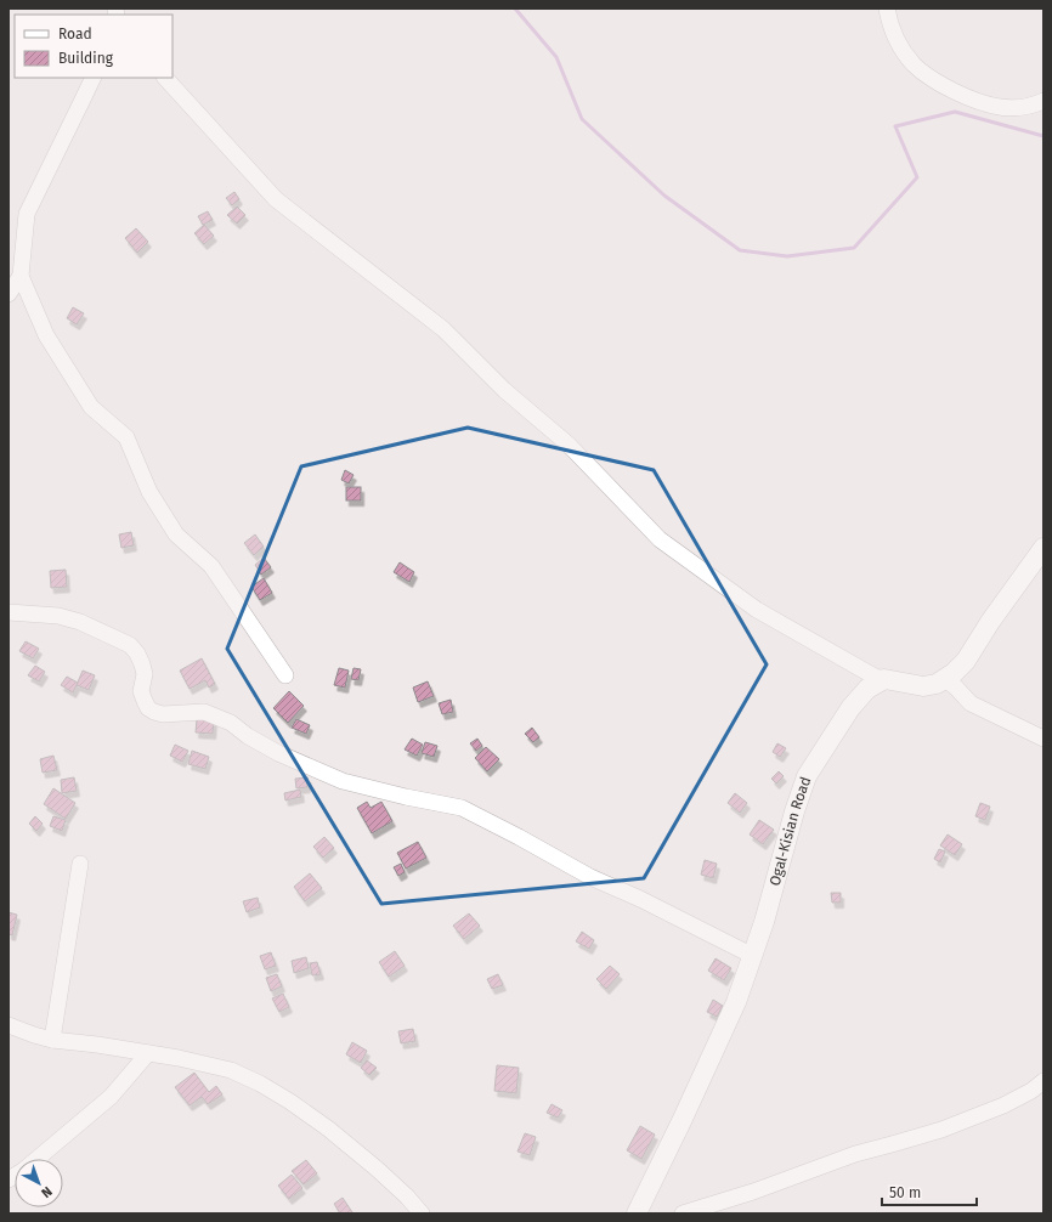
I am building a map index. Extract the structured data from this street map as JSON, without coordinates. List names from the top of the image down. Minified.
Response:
{"streets":{"main road":["Ogal-Kisian Road"]},"legend":["Road","Building"],"scale_bar":"50 m","north":"bottom right"}
